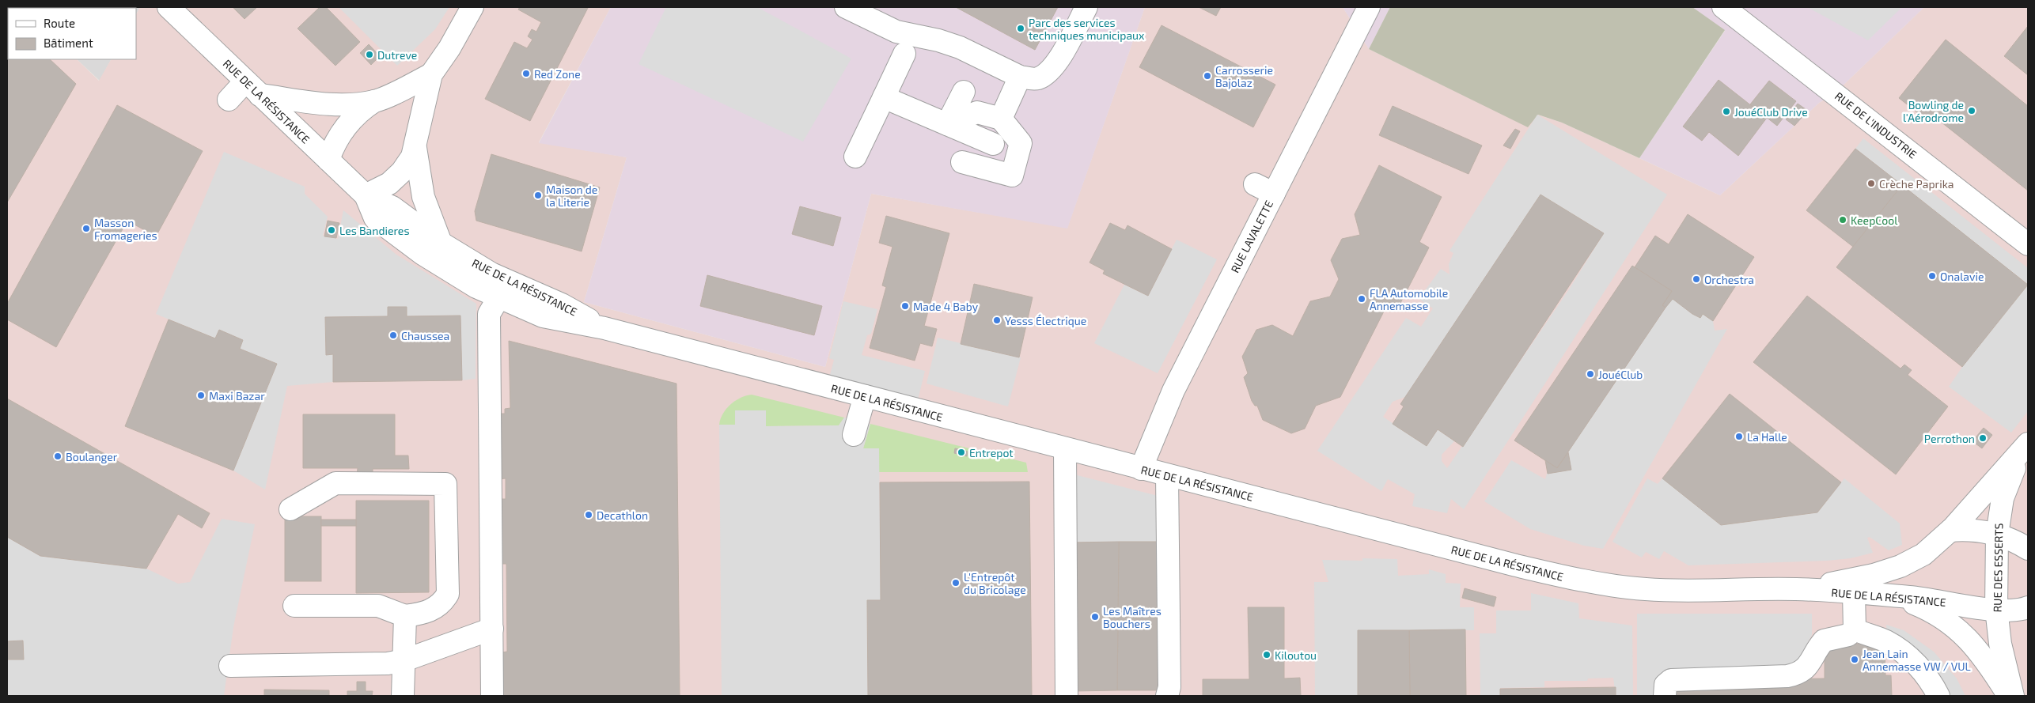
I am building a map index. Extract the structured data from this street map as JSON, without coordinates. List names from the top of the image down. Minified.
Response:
{"streets":{"street":["RUE DE LA RÉSISTANCE","RUE DE L'INDUSTRIE","RUE LAVALETTE","RUE DES ESSERTS"]},"crossings":[["RUE DE LA RÉSISTANCE","RUE LAVALETTE"],["RUE DE LA RÉSISTANCE","RUE DES ESSERTS"]],"places":["Parc des services techniques municipaux","Dutreve","Red Zone","Carrosserie Bajolaz","Bowling de l'Aérodrome","JouéClub Drive","Crèche Paprika","Maison de la Literie","KeepCool","Masson Fromageries","Les Bandieres","Onalavie","Orchestra","FLA Automobile Annemasse","Made 4 Baby","Yesss Électrique","Chaussea","JouéClub","Maxi Bazar","La Halle","Perrothon","Entrepot","Boulanger","Decathlon","L'Entrepôt du Bricolage","Les Maîtres Bouchers","Kiloutou","Jean Lain Annemasse VW / VUL"],"legend":["Route","Bâtiment"]}
